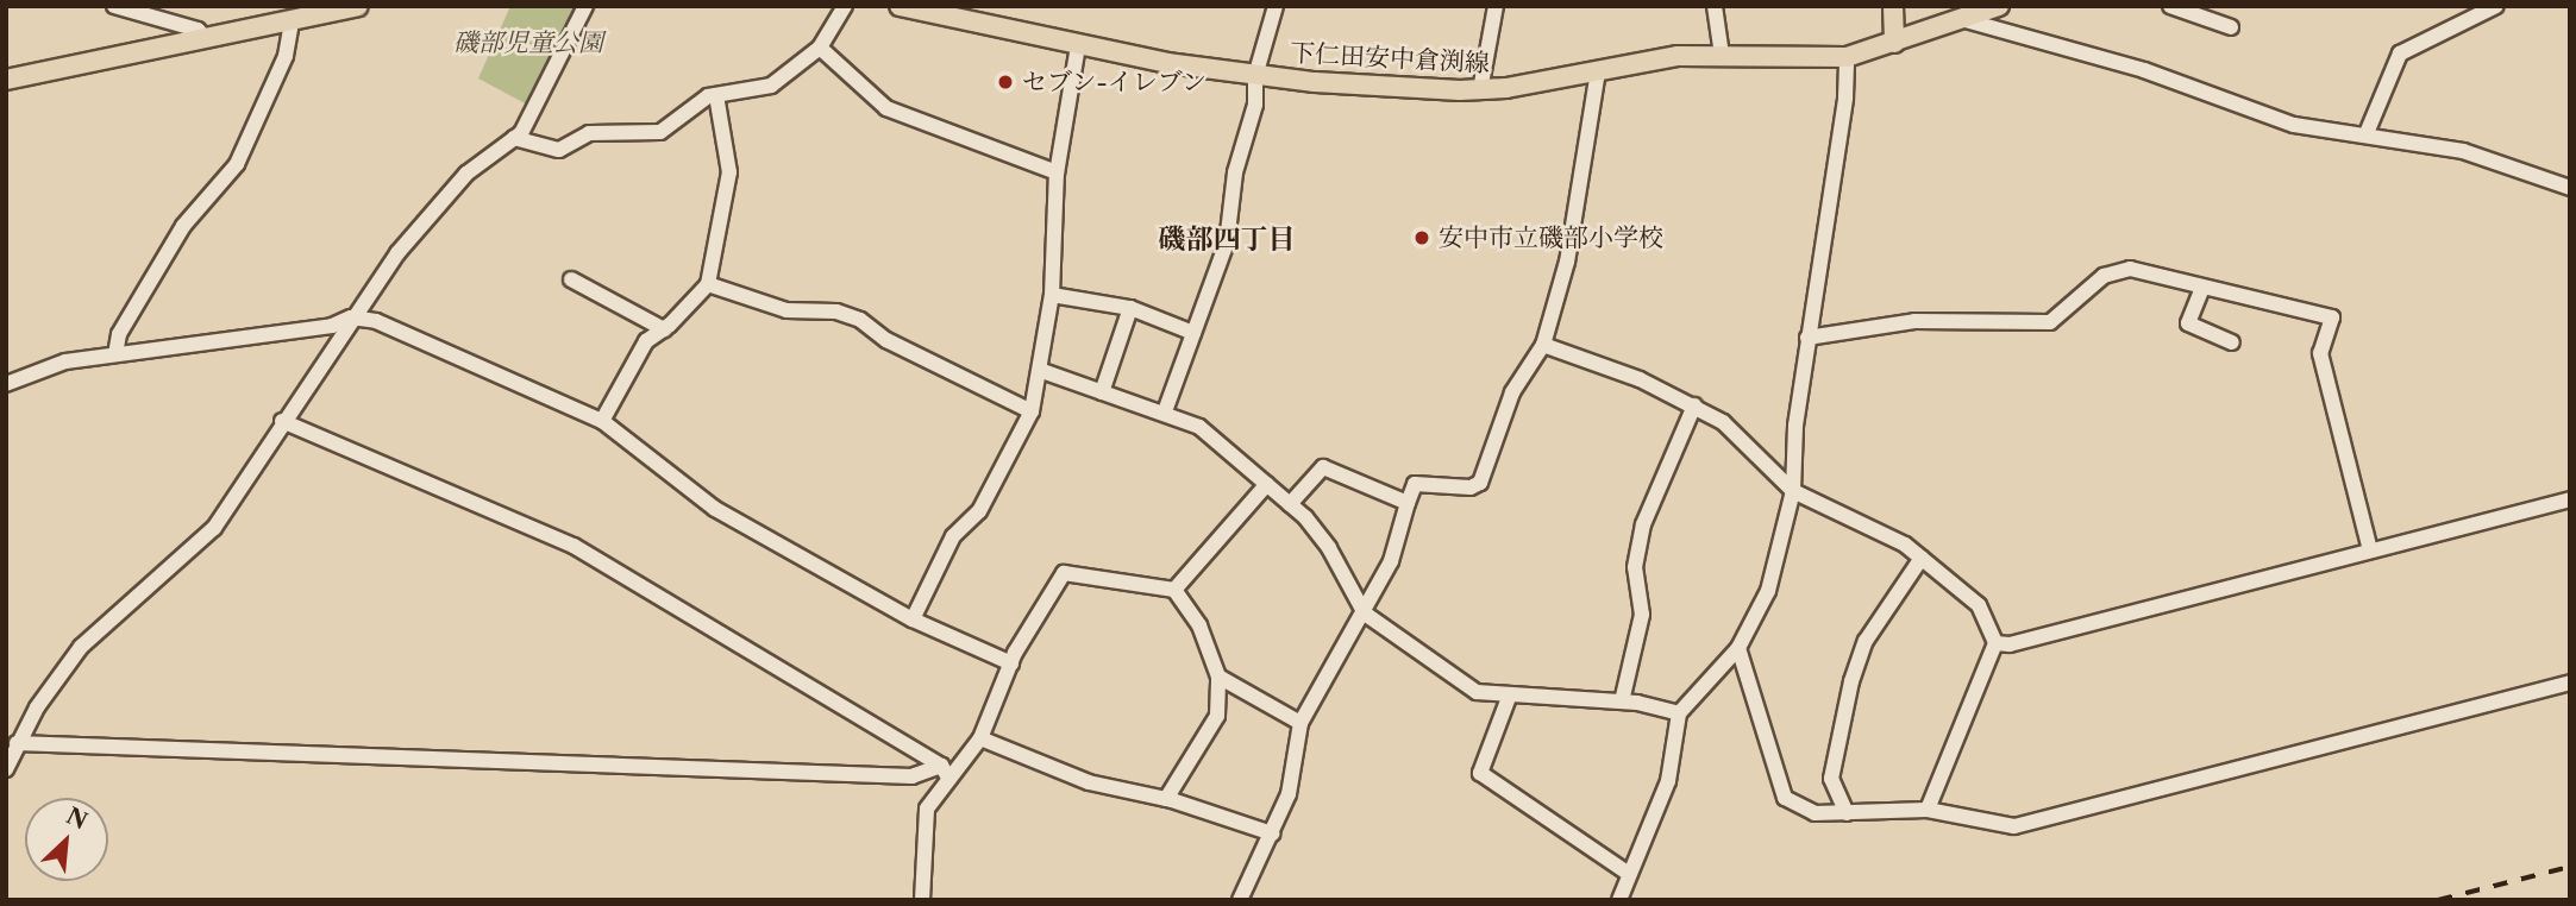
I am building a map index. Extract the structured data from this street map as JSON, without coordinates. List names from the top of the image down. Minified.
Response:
{"streets":{"main road":["下仁田安中倉渕線"]},"districts":["磯部四丁目"],"parks":["磯部児童公園"],"places":["セブン-イレブン","安中市立磯部小学校"],"north":"top right"}
